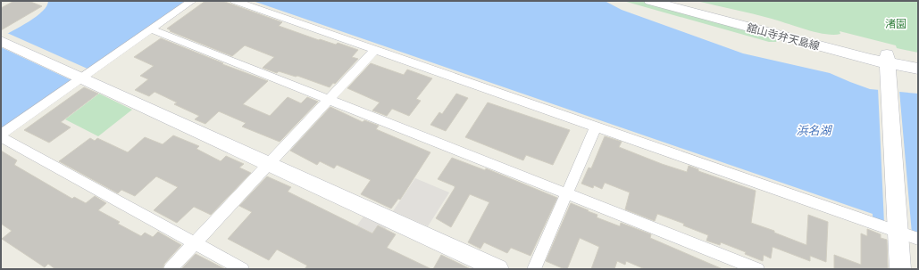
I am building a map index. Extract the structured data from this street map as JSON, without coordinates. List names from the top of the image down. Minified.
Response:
{"streets":{"street":["舘山寺弁天島線"]},"water":["浜名湖"],"parks":["渚園"]}
